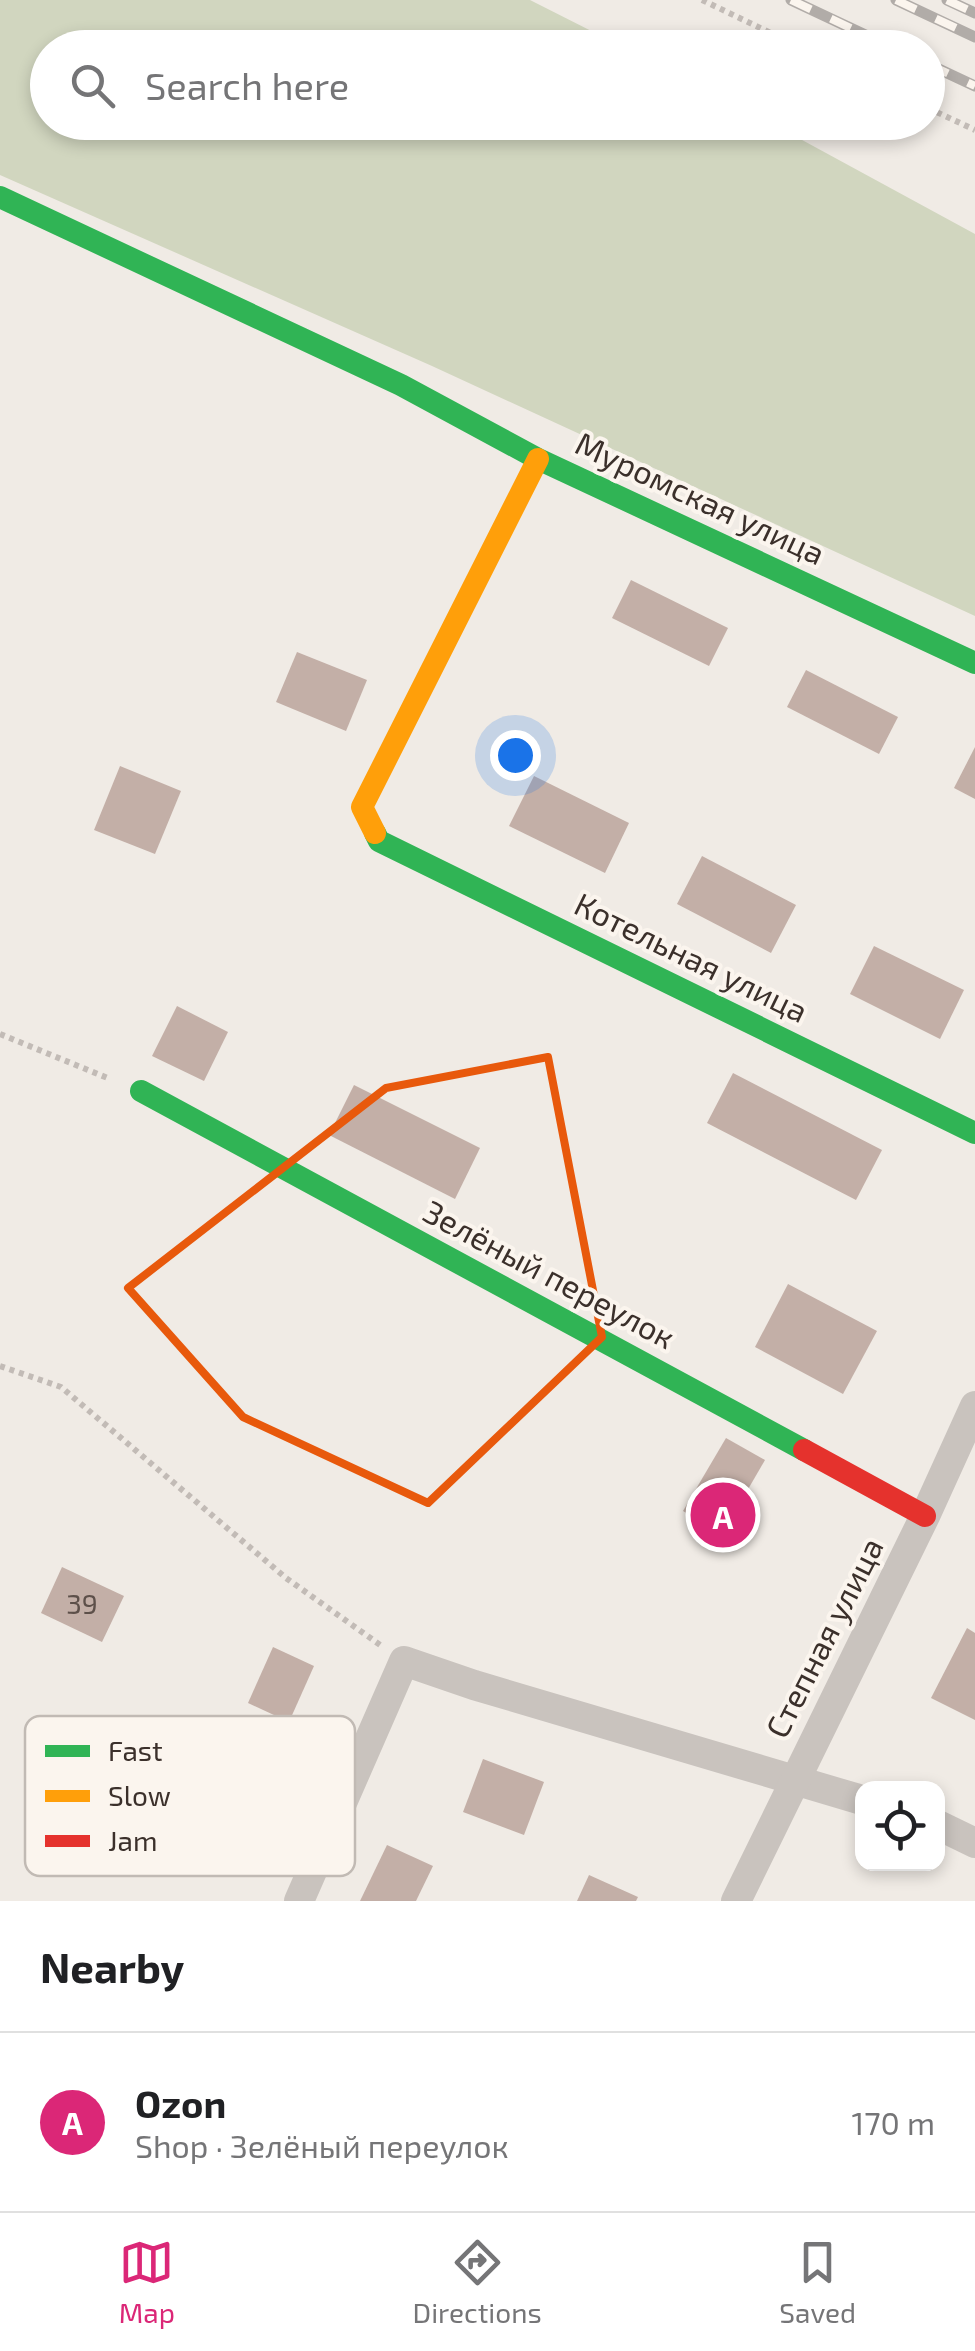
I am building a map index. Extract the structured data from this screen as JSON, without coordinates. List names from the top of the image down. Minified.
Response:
{"streets":{"street":["Муромская улица","Котельная улица","Зелёный переулок","Степная улица"]},"crossings":[["Муромская улица","Котельная улица"],["Зелёный переулок","Степная улица"]],"house_numbers":["39"],"legend":["Fast","Slow","Jam"],"page":{"search":"Search here","pins":"A","heading":"Nearby","list":[{"mark":"A","name":"Ozon","note":"Shop · Зелёный переулок","value":"170 m"}],"nav":["Map","Directions","Saved"]}}
